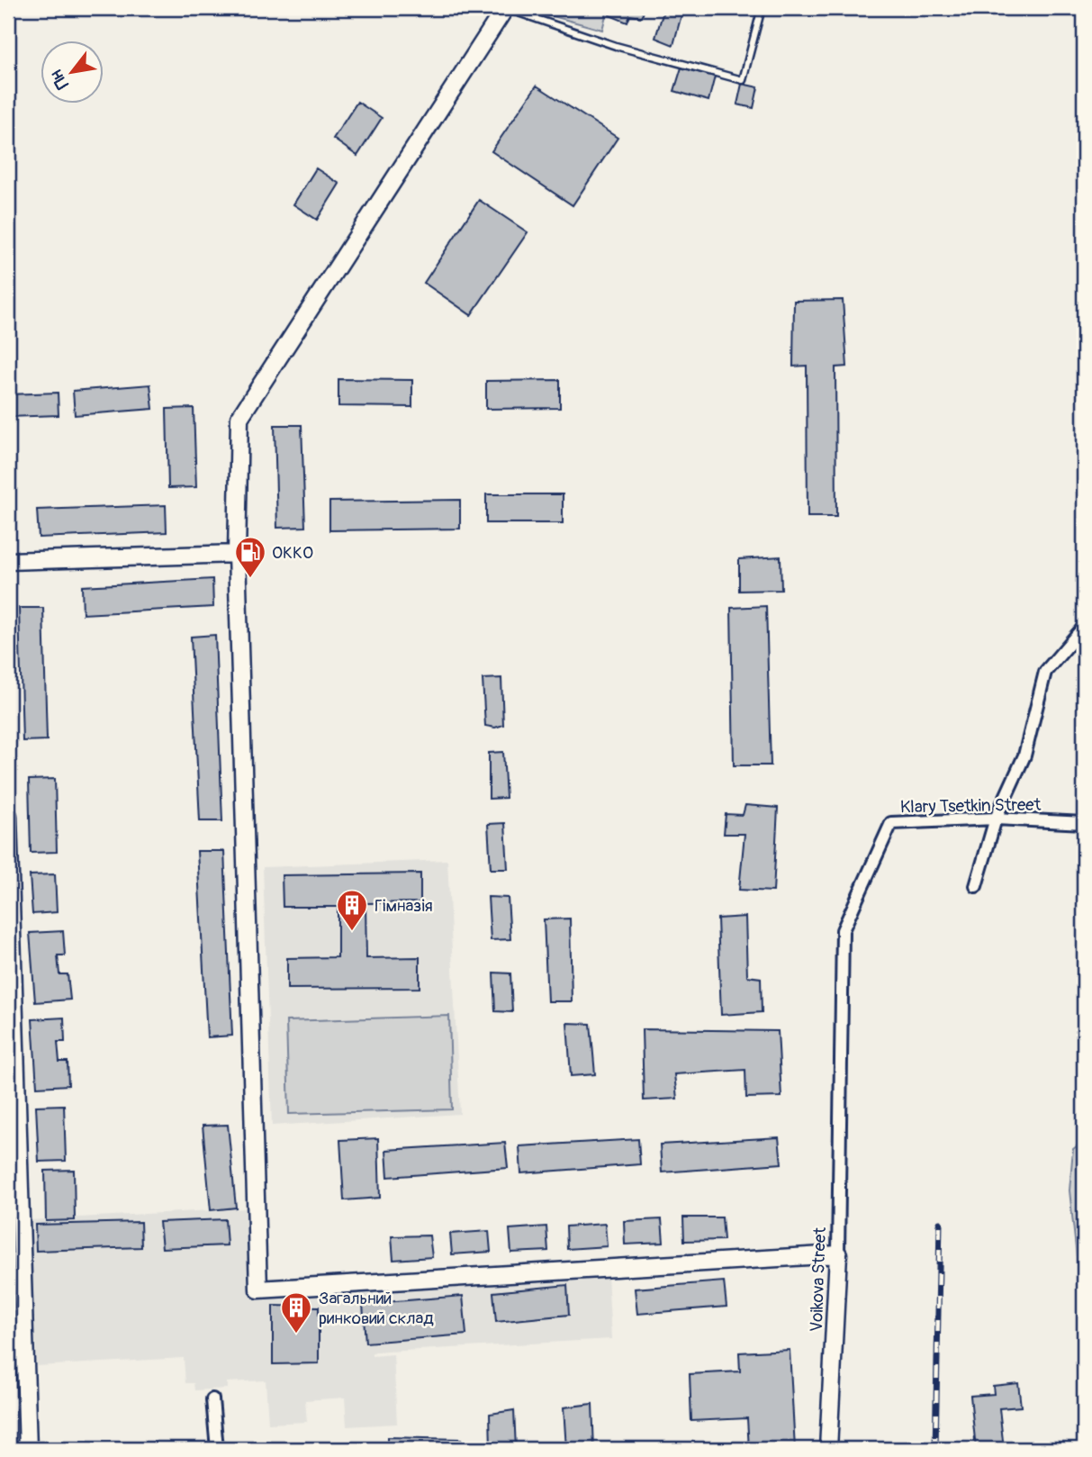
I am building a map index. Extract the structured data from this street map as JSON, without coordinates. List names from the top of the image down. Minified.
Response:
{"streets":{"street":["Klary Tsetkin Street","Voikova Street"]},"crossings":[["Klary Tsetkin Street","Voikova Street"]],"places":{"fuel station":["ОККО"],"building":["Гімназія","Загальний ринковий склад"]},"north":"bottom left"}
